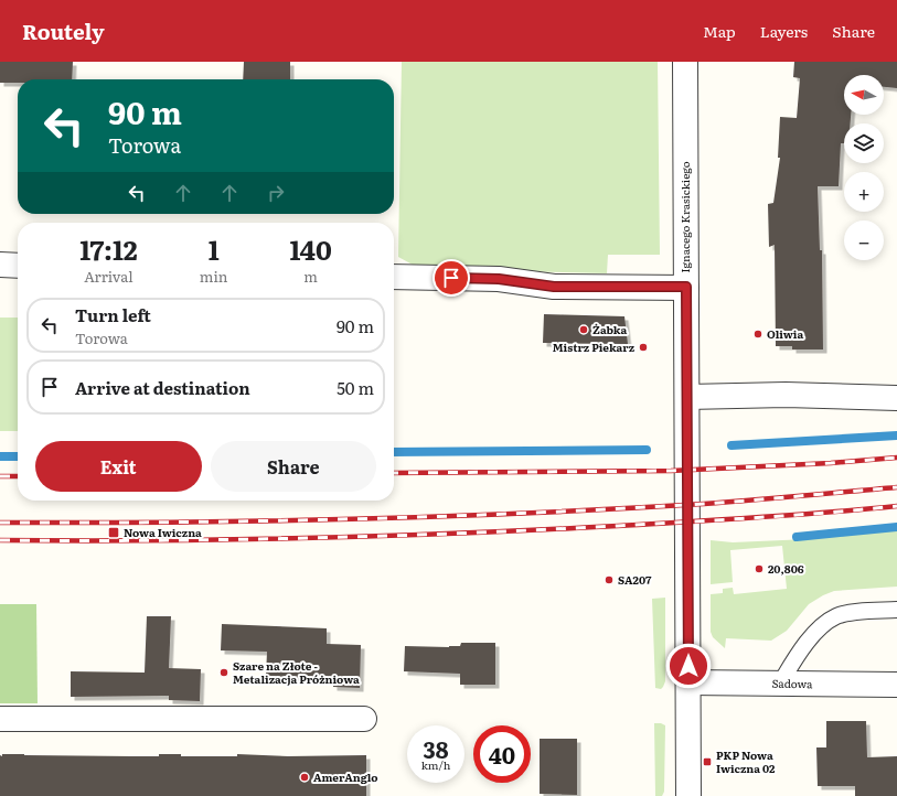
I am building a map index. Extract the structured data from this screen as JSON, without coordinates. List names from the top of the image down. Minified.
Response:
{"streets":{"street":["Ignacego Krasickiego","Sadowa"]},"crossings":[["Ignacego Krasickiego","Sadowa"]],"places":{"other":["Żabka","Oliwia","Mistrz Piekarz","20,806","SA207","Szare na Złote - Metalizacja Próżniowa","AmerAnglo"],"transit":["Nowa Iwiczna","PKP Nowa Iwiczna 02"]},"north":"left","page":{"header":"Routely","nav":["Map","Layers","Share"],"map_buttons":["+","−"],"turn":["90 m","Torowa"],"eta":["17:12","Arrival","1","min","140","m"],"list":[{"name":"Turn left","note":"Torowa","value":"90 m"},{"name":"Arrive at destination","value":"50 m"}],"buttons":["Exit","Share"],"speed":"38 km/h","limit":"40"}}
